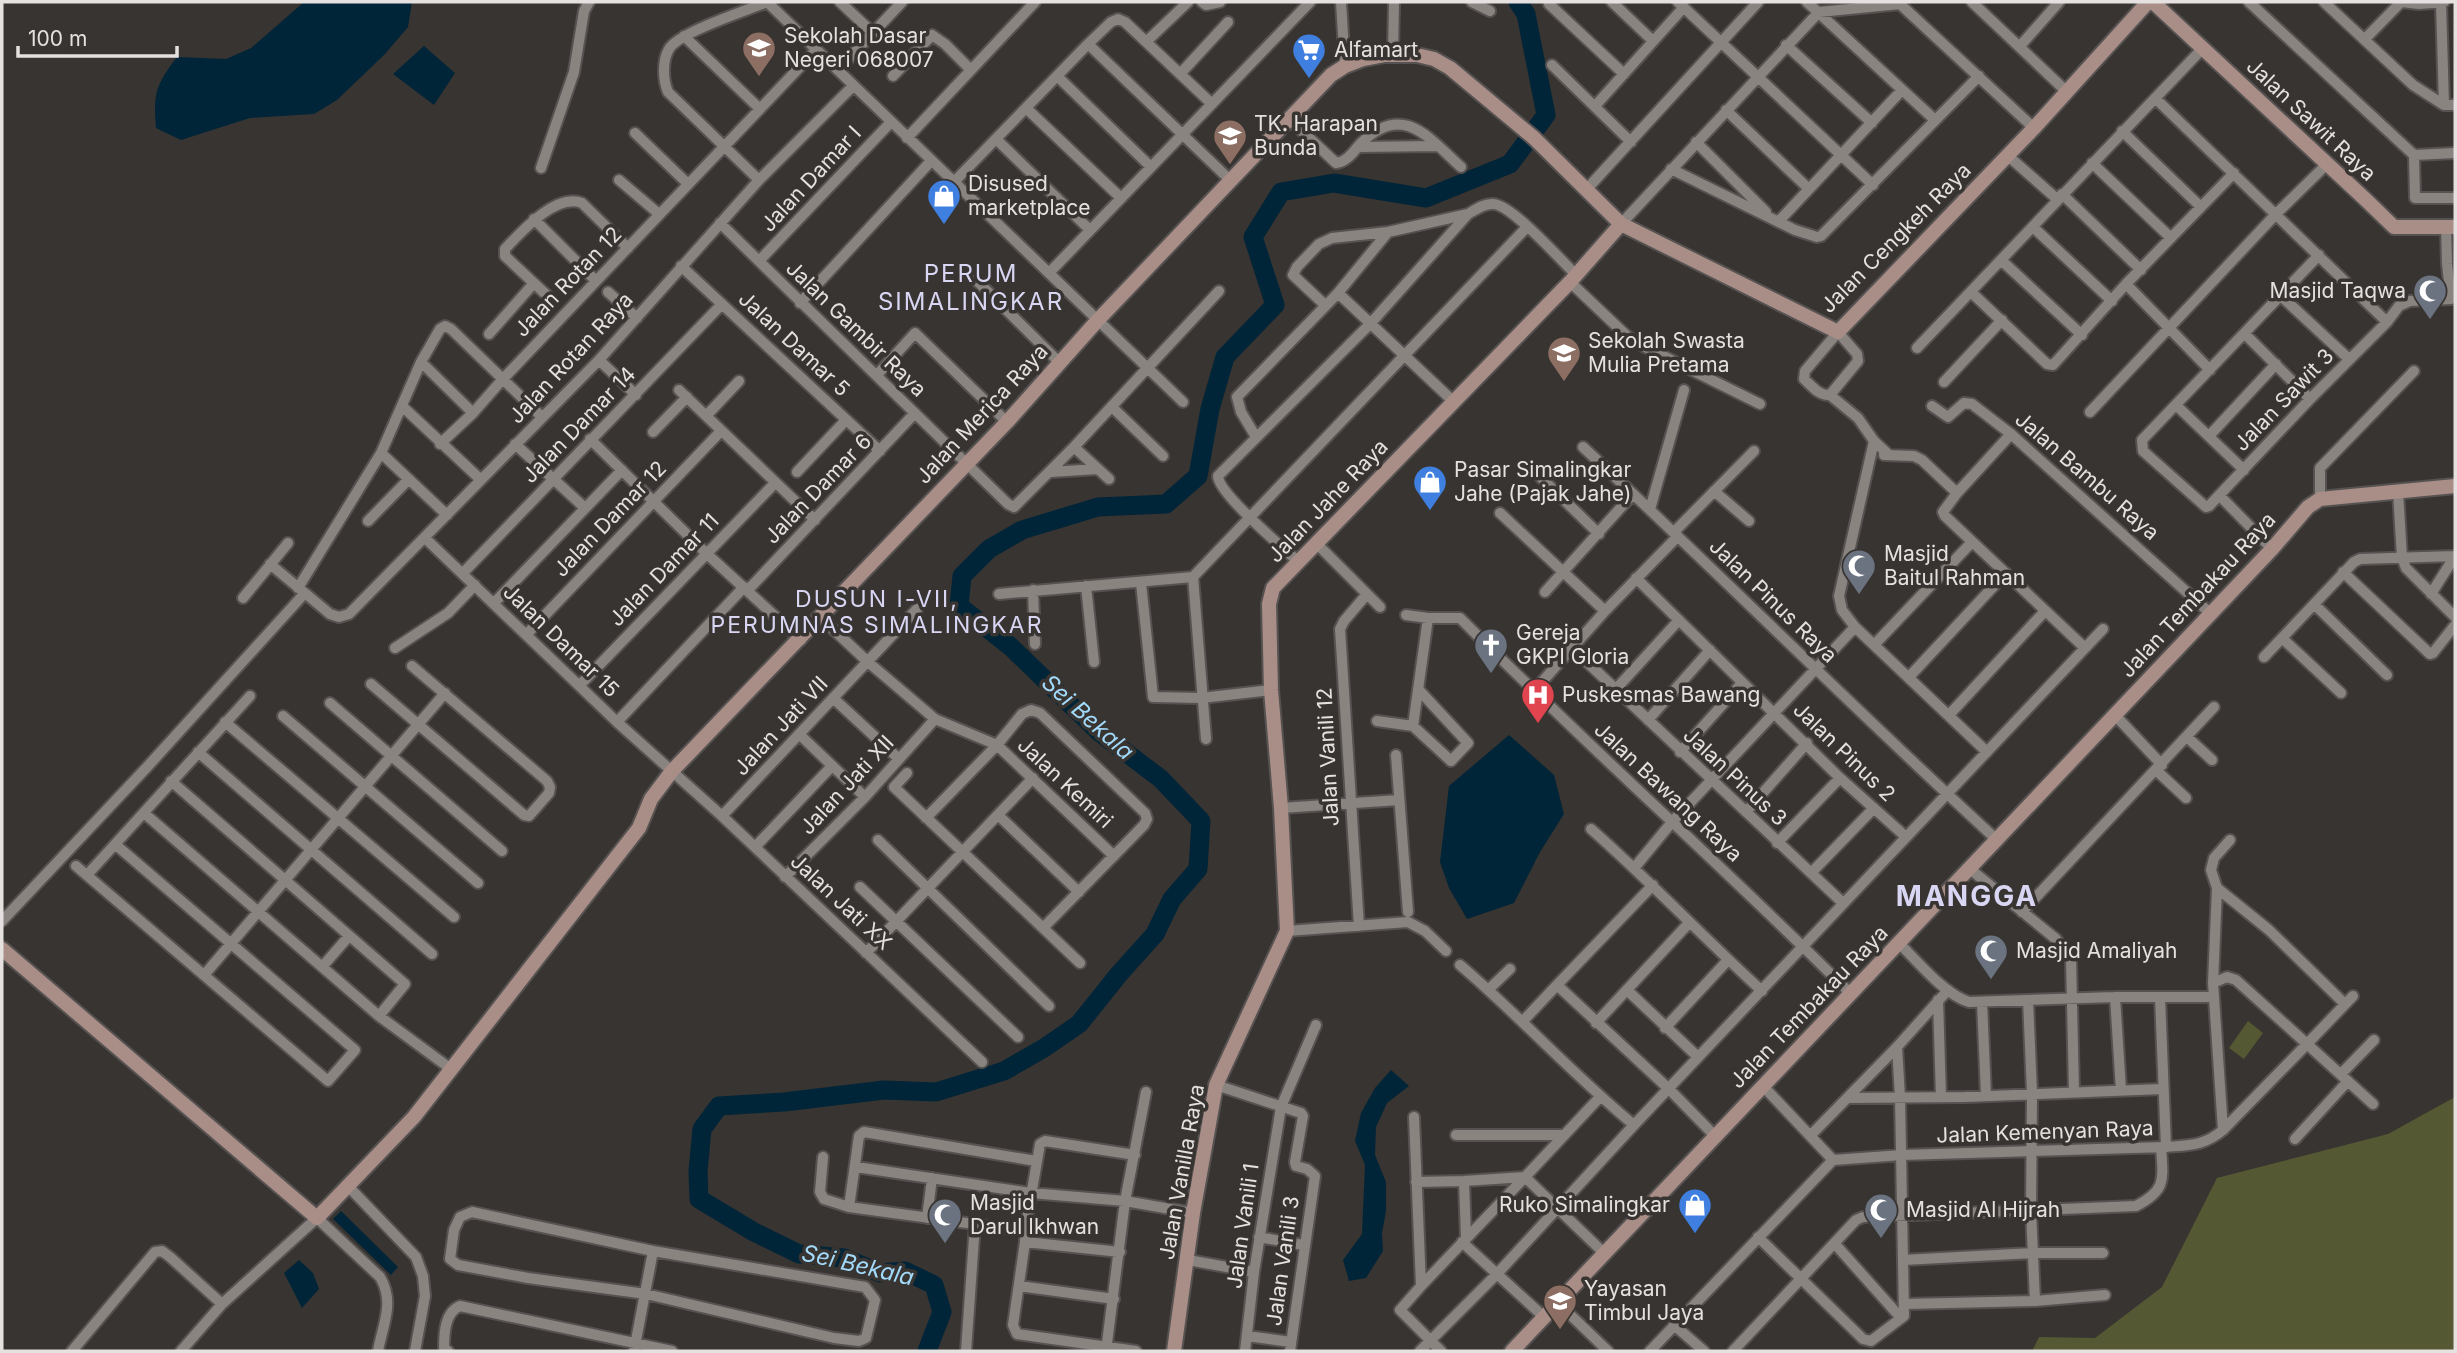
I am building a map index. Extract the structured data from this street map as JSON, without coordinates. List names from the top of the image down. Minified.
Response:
{"streets":{"street":["Jalan Sawit Raya","Jalan Damar I","Jalan Cengkeh Raya","Jalan Rotan 12","Jalan Gambir Raya","Jalan Damar 5","Jalan Rotan Raya","Jalan Sawit 3","Jalan Merica Raya","Jalan Damar 14","Jalan Bambu Raya","Jalan Damar 6","Jalan Jahe Raya","Jalan Damar 12","Jalan Damar 11","Jalan Tembakau Raya","Jalan Pinus Raya","Jalan Damar 15","Jalan Jati VII","Jalan Pinus 2","Jalan Vanili 12","Jalan Pinus 3","Jalan Kemiri","Jalan Jati XII","Jalan Bawang Raya","Jalan Jati XX","Jalan Kemenyan Raya","Jalan Vanilla Raya","Jalan Vanili 1","Jalan Vanili 3"]},"crossings":[["Jalan Sawit Raya","Jalan Cengkeh Raya"],["Jalan Sawit Raya","Jalan Sawit 3"],["Jalan Damar I","Jalan Gambir Raya"],["Jalan Cengkeh Raya","Jalan Merica Raya"],["Jalan Cengkeh Raya","Jalan Jahe Raya"],["Jalan Gambir Raya","Jalan Rotan Raya"],["Jalan Gambir Raya","Jalan Merica Raya"],["Jalan Gambir Raya","Jalan Damar 6"],["Jalan Damar 5","Jalan Rotan Raya"],["Jalan Damar 5","Jalan Damar 14"],["Jalan Damar 5","Jalan Damar 6"],["Jalan Rotan Raya","Jalan Damar 15"],["Jalan Merica Raya","Jalan Damar 15"],["Jalan Merica Raya","Jalan Kemiri"],["Jalan Merica Raya","Jalan Jati XX"],["Jalan Damar 14","Jalan Damar 15"],["Jalan Bambu Raya","Jalan Tembakau Raya"],["Jalan Damar 6","Jalan Damar 15"],["Jalan Jahe Raya","Jalan Vanilla Raya"],["Jalan Damar 12","Jalan Damar 15"],["Jalan Damar 11","Jalan Damar 15"],["Jalan Tembakau Raya","Jalan Pinus Raya"],["Jalan Tembakau Raya","Jalan Bawang Raya"],["Jalan Pinus Raya","Jalan Pinus 2"],["Jalan Pinus Raya","Jalan Pinus 3"],["Jalan Pinus Raya","Jalan Bawang Raya"],["Jalan Damar 15","Jalan Jati XX"],["Jalan Jati VII","Jalan Kemiri"],["Jalan Jati VII","Jalan Jati XX"],["Jalan Kemiri","Jalan Jati XII"],["Jalan Jati XII","Jalan Jati XX"],["Jalan Vanili 1","Jalan Vanili 3"]],"districts":["PERUM SIMALINGKAR","DUSUN I-VII, PERUMNAS SIMALINGKAR","MANGGA"],"water":["Sei Bekala"],"places":{"school or university":["Sekolah Dasar Negeri 068007","TK. Harapan Bunda","Sekolah Swasta Mulia Pretama","Yayasan Timbul Jaya"],"supermarket":["Alfamart"],"shop":["Disused marketplace","Pasar Simalingkar Jahe (Pajak Jahe)","Ruko Simalingkar"],"mosque":["Masjid Taqwa","Masjid Baitul Rahman","Masjid Amaliyah","Masjid Al Hijrah","Masjid Darul Ikhwan"],"church":["Gereja GKPI Gloria"],"hospital":["Puskesmas Bawang"]},"scale_bar":"100 m"}
